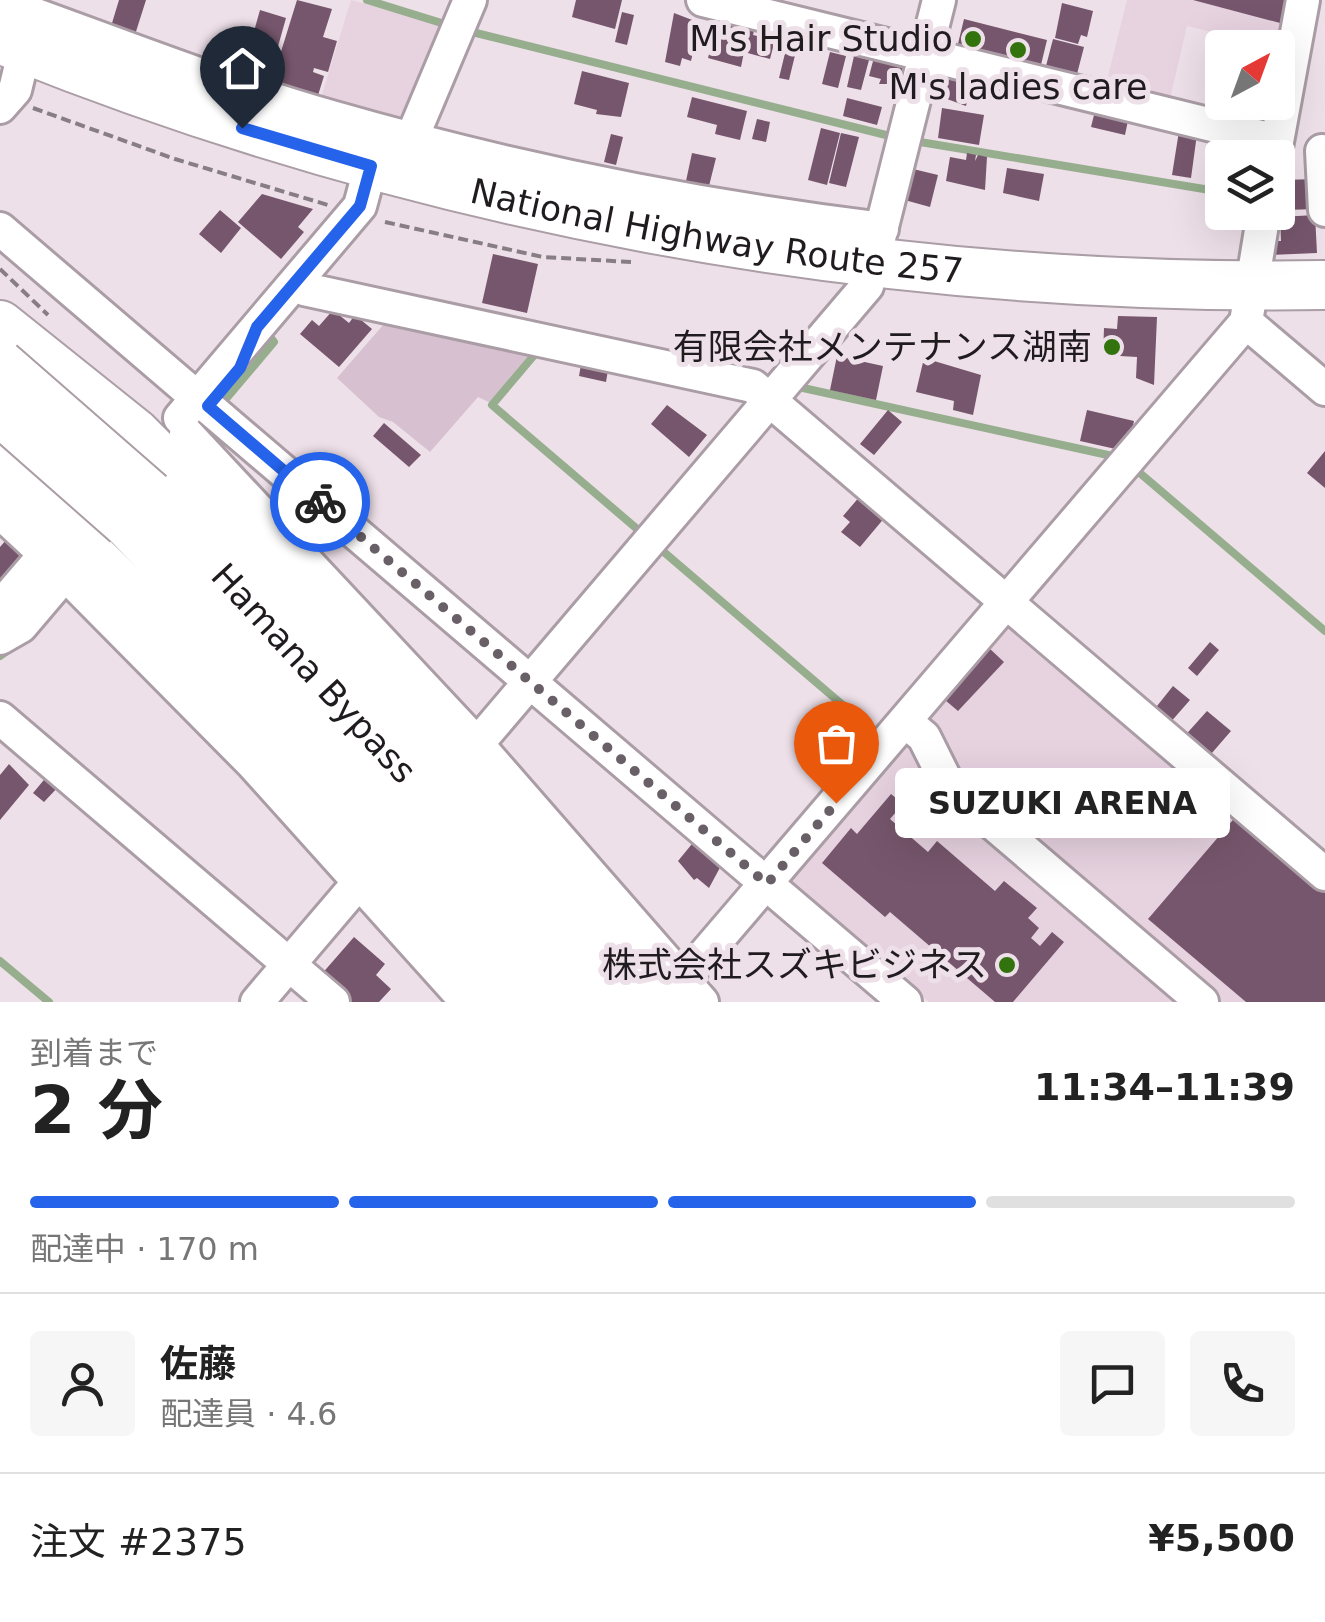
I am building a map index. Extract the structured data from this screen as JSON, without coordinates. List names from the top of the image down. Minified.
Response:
{"streets":{"highway":["National Highway Route 257","Hamana Bypass"]},"places":["M's Hair Studio","M's ladies care","有限会社メンテナンス湖南","SUZUKI ARENA","株式会社スズキビジネス"],"north":"top right","page":{"bubble":"SUZUKI ARENA","heading":["2 分","到着まで","11:34–11:39"],"panel":["佐藤","配達員 · 4.6","注文 #2375","¥5,500"],"bar":"配達中 · 170 m"}}
